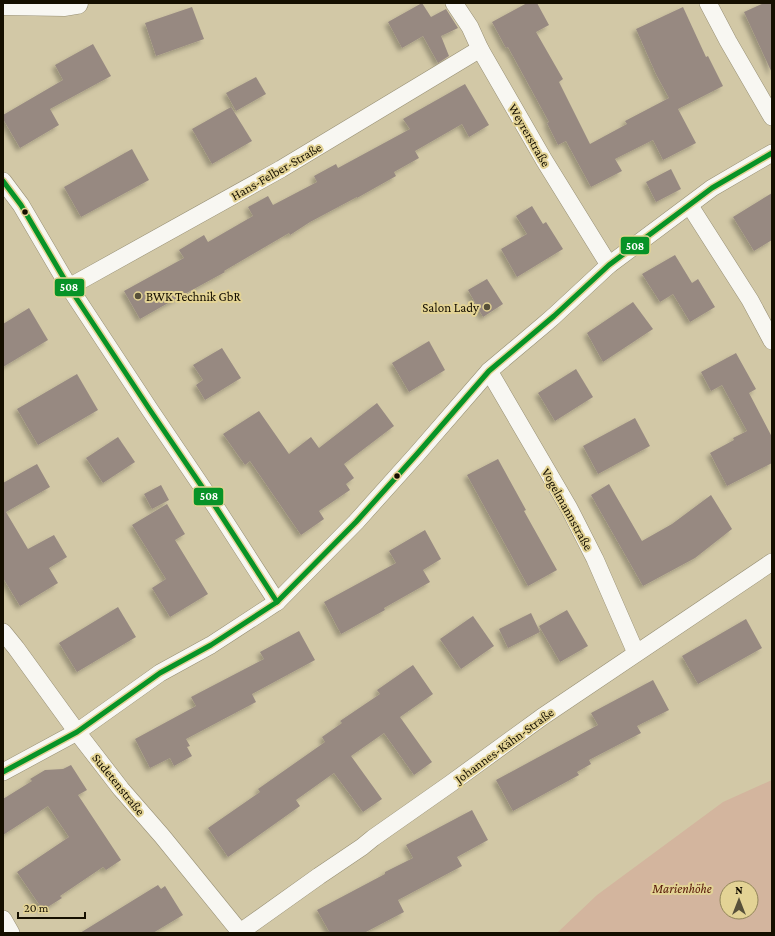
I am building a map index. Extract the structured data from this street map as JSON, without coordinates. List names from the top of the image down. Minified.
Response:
{"streets":{"street":["Weyrerstraße","Hans-Felber-Straße","Vogelmannstraße","Johannes-Kähn-Straße","Sudetenstraße"]},"crossings":[["Weyrerstraße","Hans-Felber-Straße"],["Vogelmannstraße","Johannes-Kähn-Straße"],["Johannes-Kähn-Straße","Sudetenstraße"]],"parks":["Marienhöhe"],"places":["BWK Technik GbR","Salon Lady"],"lines":["transit line 508"],"scale_bar":"20 m","north":"top"}
